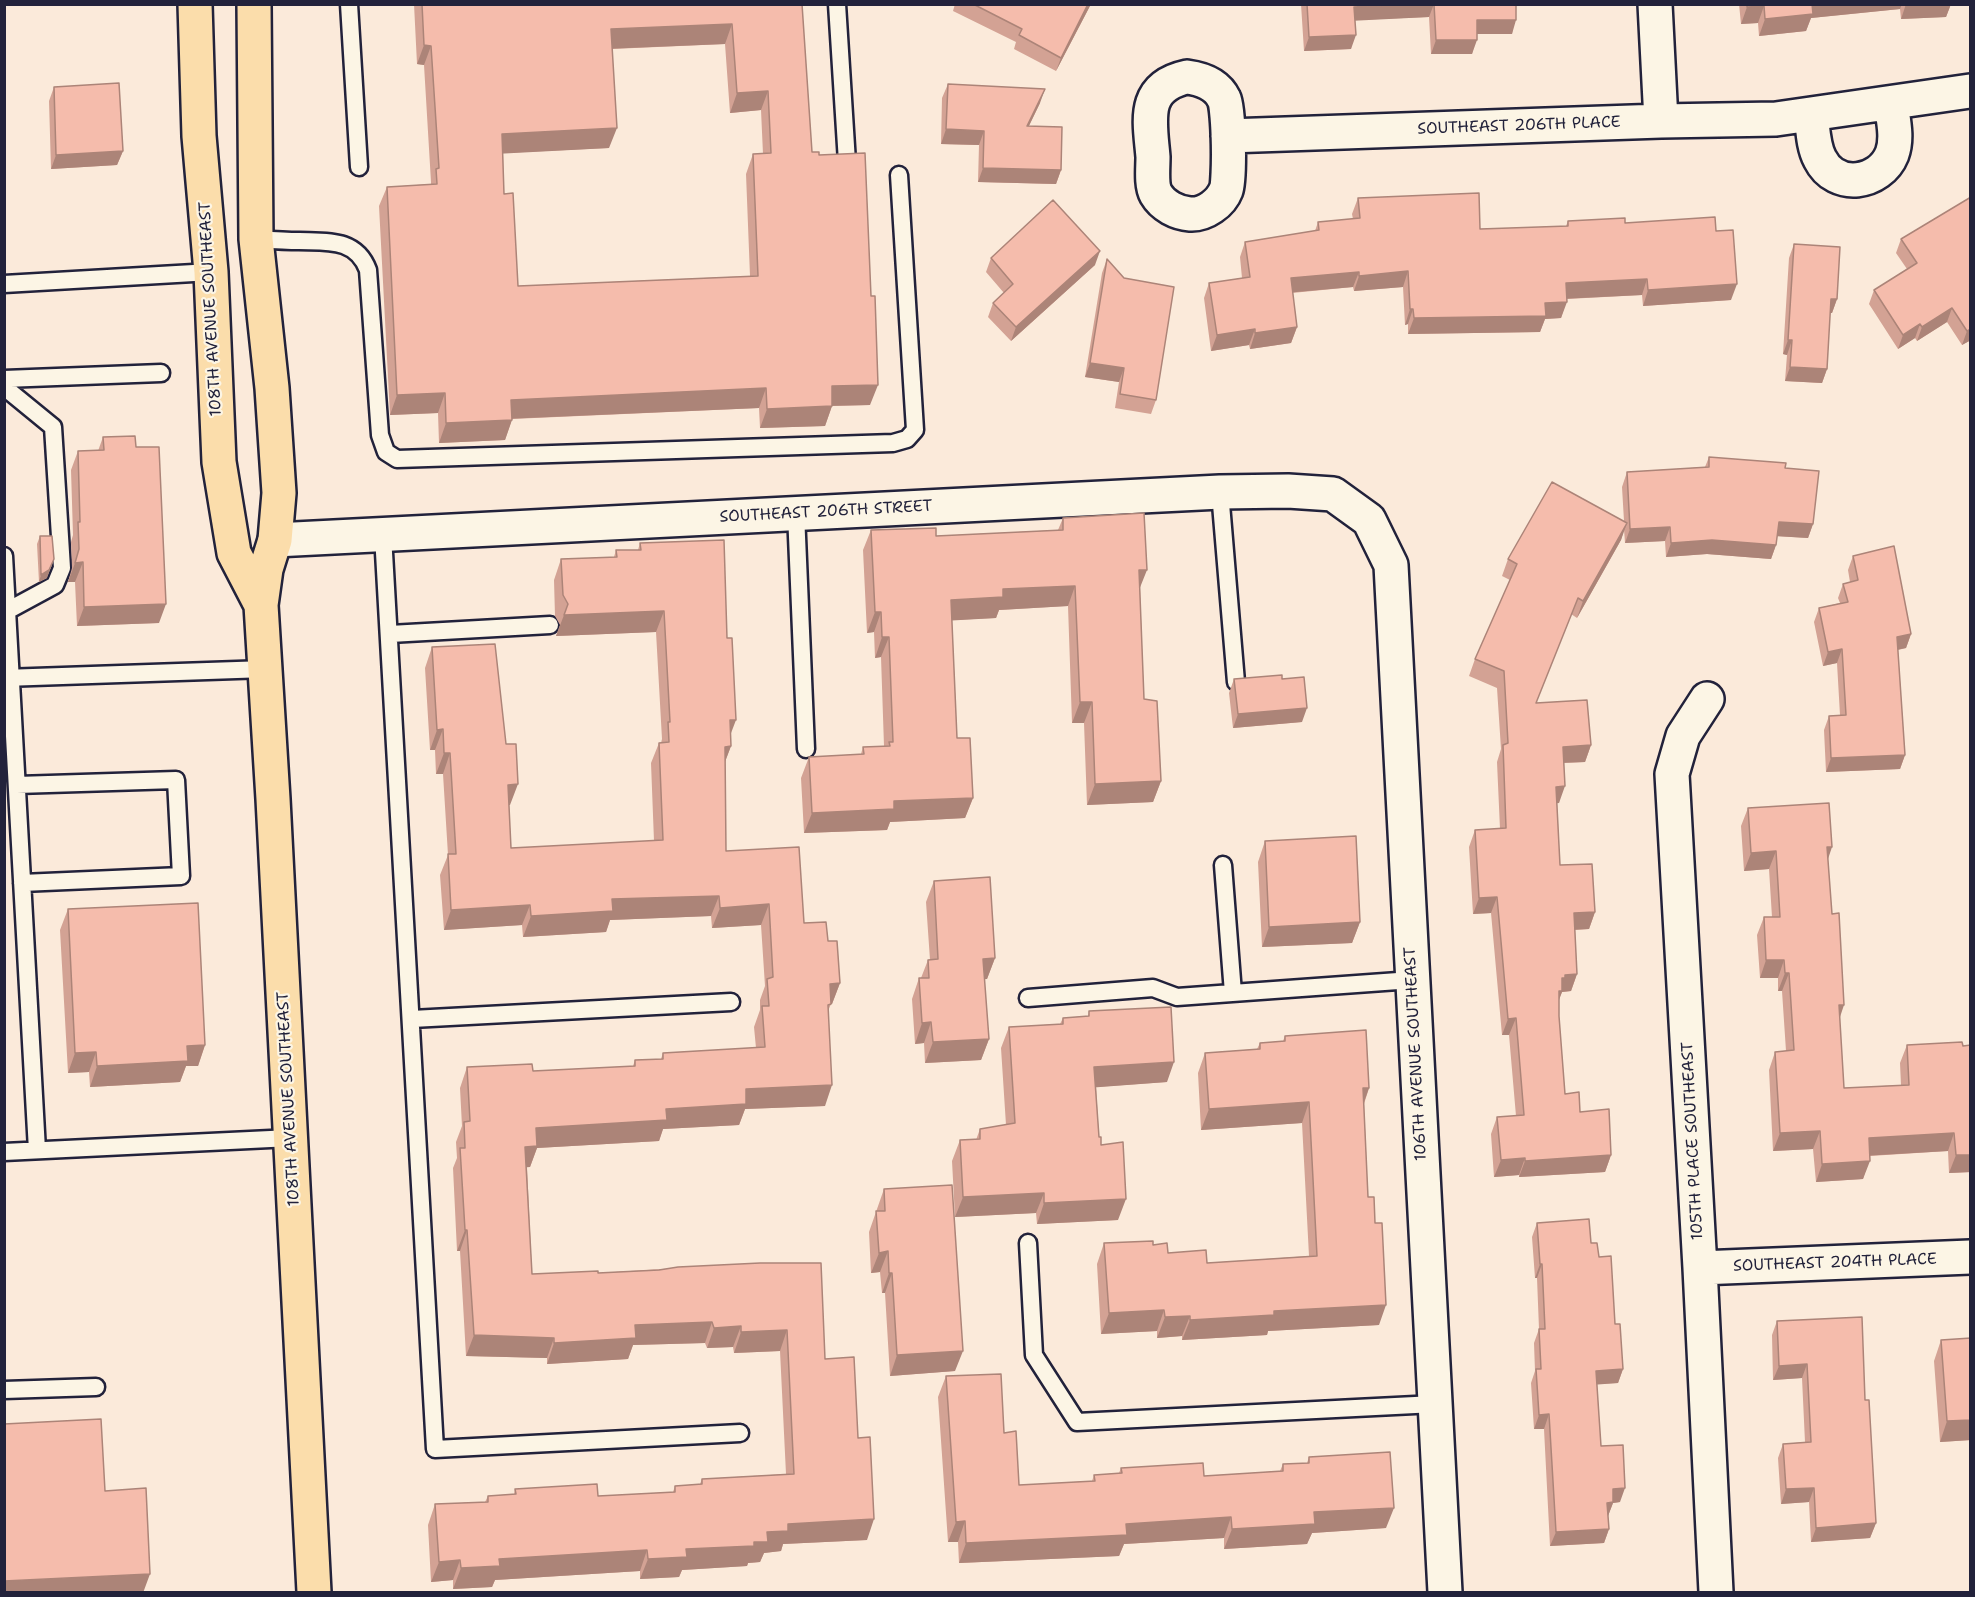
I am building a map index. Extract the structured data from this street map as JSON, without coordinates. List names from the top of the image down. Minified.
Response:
{"streets":{"main road":["108TH AVENUE SOUTHEAST"],"street":["SOUTHEAST 206TH PLACE","SOUTHEAST 206TH STREET","106TH AVENUE SOUTHEAST","105TH PLACE SOUTHEAST","SOUTHEAST 204TH PLACE"]},"crossings":[["108TH AVENUE SOUTHEAST","SOUTHEAST 206TH STREET"],["SOUTHEAST 206TH STREET","106TH AVENUE SOUTHEAST"],["105TH PLACE SOUTHEAST","SOUTHEAST 204TH PLACE"]]}
